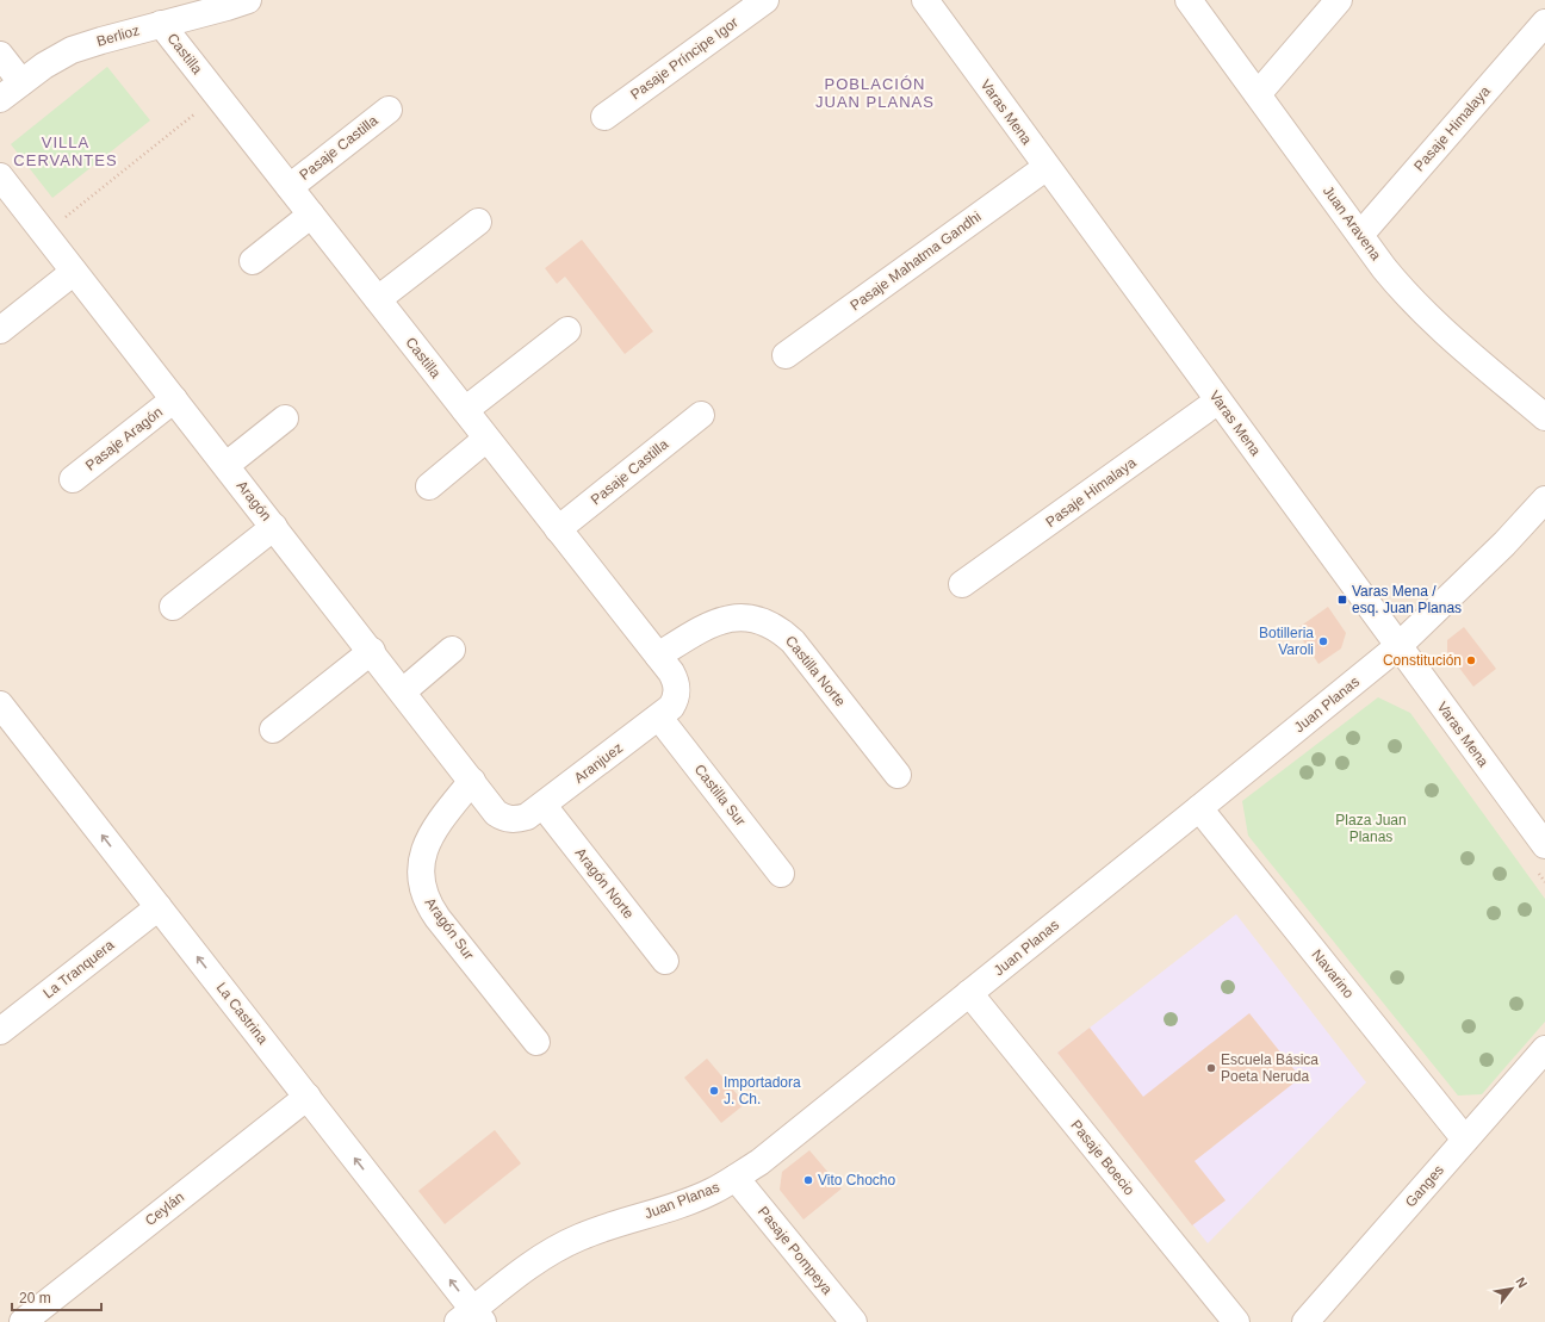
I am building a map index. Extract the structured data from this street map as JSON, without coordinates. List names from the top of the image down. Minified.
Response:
{"streets":{"street":["Berlioz","Castilla","Pasaje Príncipe Igor","Varas Mena","Pasaje Himalaya","Pasaje Castilla","Juan Aravena","Pasaje Mahatma Gandhi","Pasaje Aragón","Aragón","Castilla Norte","Juan Planas","Aranjuez","Castilla Sur","Aragón Norte","Aragón Sur","La Tranquera","Navarino","La Castrina","Pasaje Boecio","Ganges","Ceylán","Pasaje Pompeya"]},"crossings":[["Berlioz","Castilla"],["Castilla","Pasaje Castilla"],["Castilla","Castilla Norte"],["Castilla","Aranjuez"],["Varas Mena","Pasaje Himalaya"],["Varas Mena","Pasaje Mahatma Gandhi"],["Varas Mena","Juan Planas"],["Pasaje Himalaya","Juan Aravena"],["Pasaje Aragón","Aragón"],["Aragón","Aranjuez"],["Aragón","Aragón Sur"],["Juan Planas","Navarino"],["Juan Planas","La Castrina"],["Juan Planas","Pasaje Boecio"],["Juan Planas","Pasaje Pompeya"],["Aranjuez","Castilla Sur"],["Aranjuez","Aragón Norte"],["La Tranquera","La Castrina"],["Navarino","Ganges"],["La Castrina","Ceylán"]],"one_way":["La Castrina"],"districts":["POBLACIÓN JUAN PLANAS","VILLA CERVANTES"],"parks":["Plaza Juan Planas"],"places":{"transit":["Varas Mena / esq. Juan Planas"],"other":["Botilleria Varoli","Constitución","Escuela Básica Poeta Neruda","Importadora J. Ch.","Vito Chocho"]},"scale_bar":"20 m","north":"top right"}
